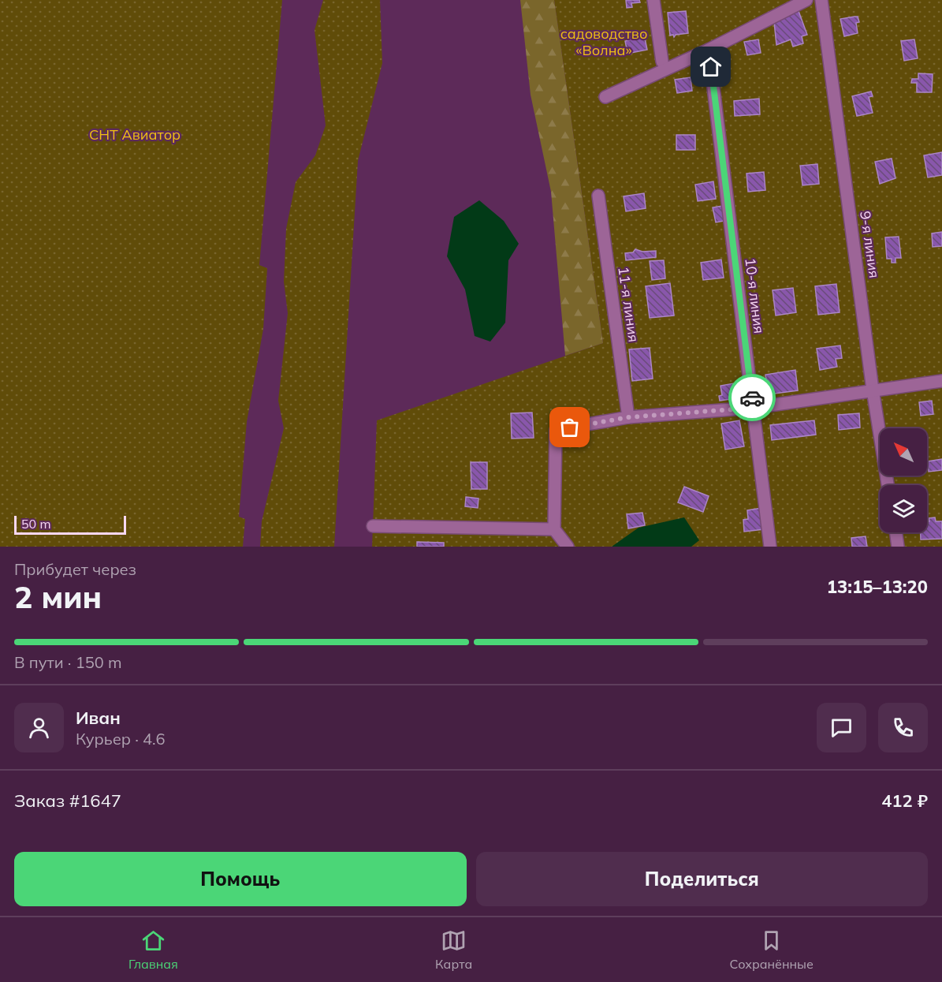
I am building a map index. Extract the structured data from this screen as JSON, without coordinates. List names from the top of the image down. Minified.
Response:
{"streets":{"street":["9-я линия","10-я линия","11-я линия"]},"parks":["садоводство «Волна»","СНТ Авиатор"],"scale_bar":"50 m","north":"top left","page":{"scale":"50 m","heading":["2 мин","Прибудет через","13:15–13:20"],"panel":["Иван","Курьер · 4.6","Заказ #1647","412 ₽"],"bar":"В пути · 150 m","buttons":["Помощь","Поделиться"],"tabs":["Главная","Карта","Сохранённые"]}}
